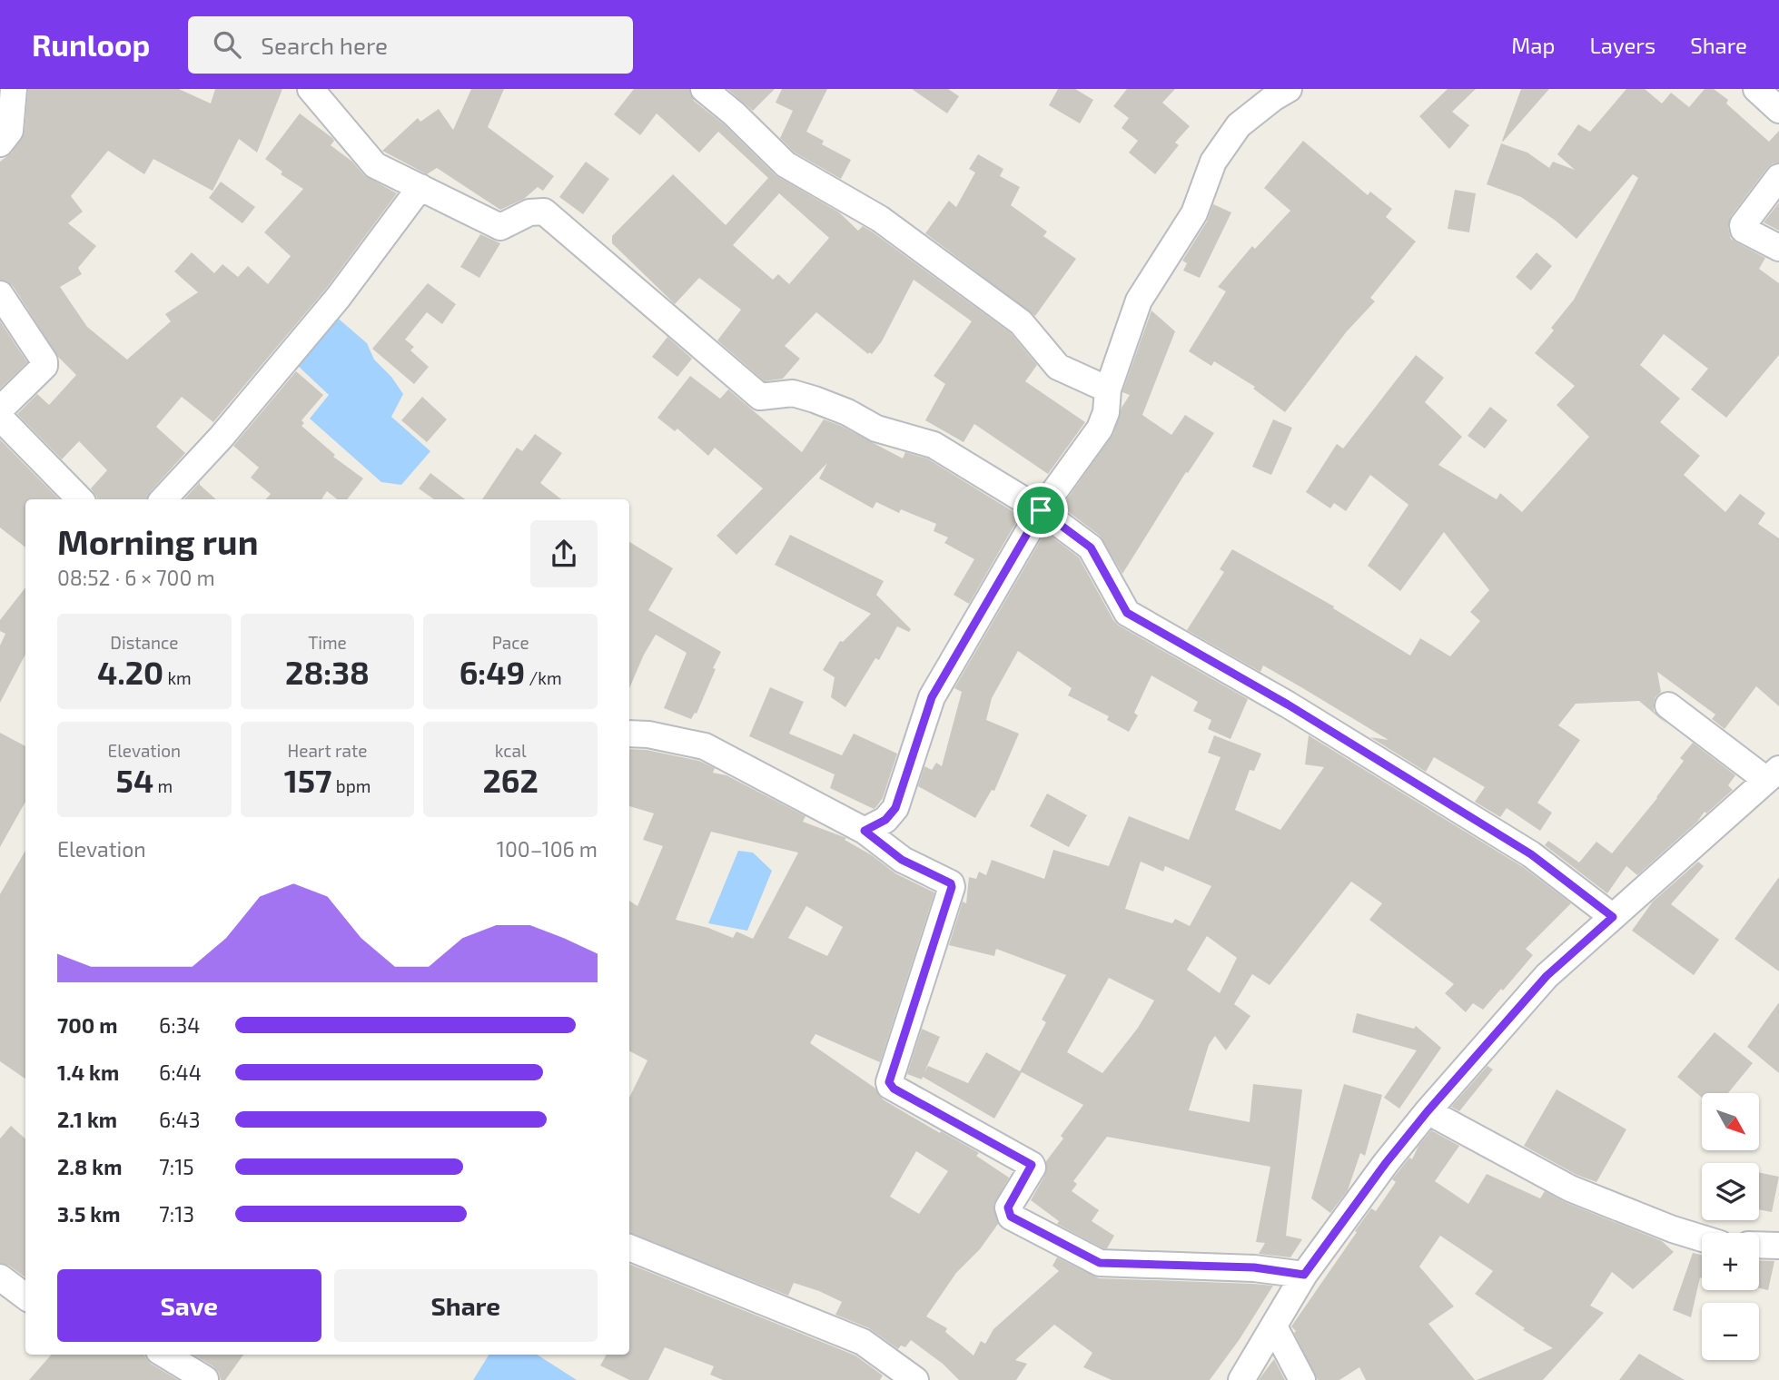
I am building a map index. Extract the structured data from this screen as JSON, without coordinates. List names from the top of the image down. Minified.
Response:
{"north":"bottom right","page":{"header":"Runloop","search":"Search here","nav":["Map","Layers","Share"],"heading":["Morning run","08:52 · 6 × 700 m"],"stats":[["Distance","4.20 km"],["Time","28:38"],["Pace","6:49 /km"],["Elevation","54 m"],["Heart rate","157 bpm"],["kcal","262"]],"chart":["Elevation","100–106 m"],"list":[{"name":"700 m","note":"6:34"},{"name":"1.4 km","note":"6:44"},{"name":"2.1 km","note":"6:43"},{"name":"2.8 km","note":"7:15"},{"name":"3.5 km","note":"7:13"}],"map_buttons":["+","−"],"buttons":["Save","Share"]}}
